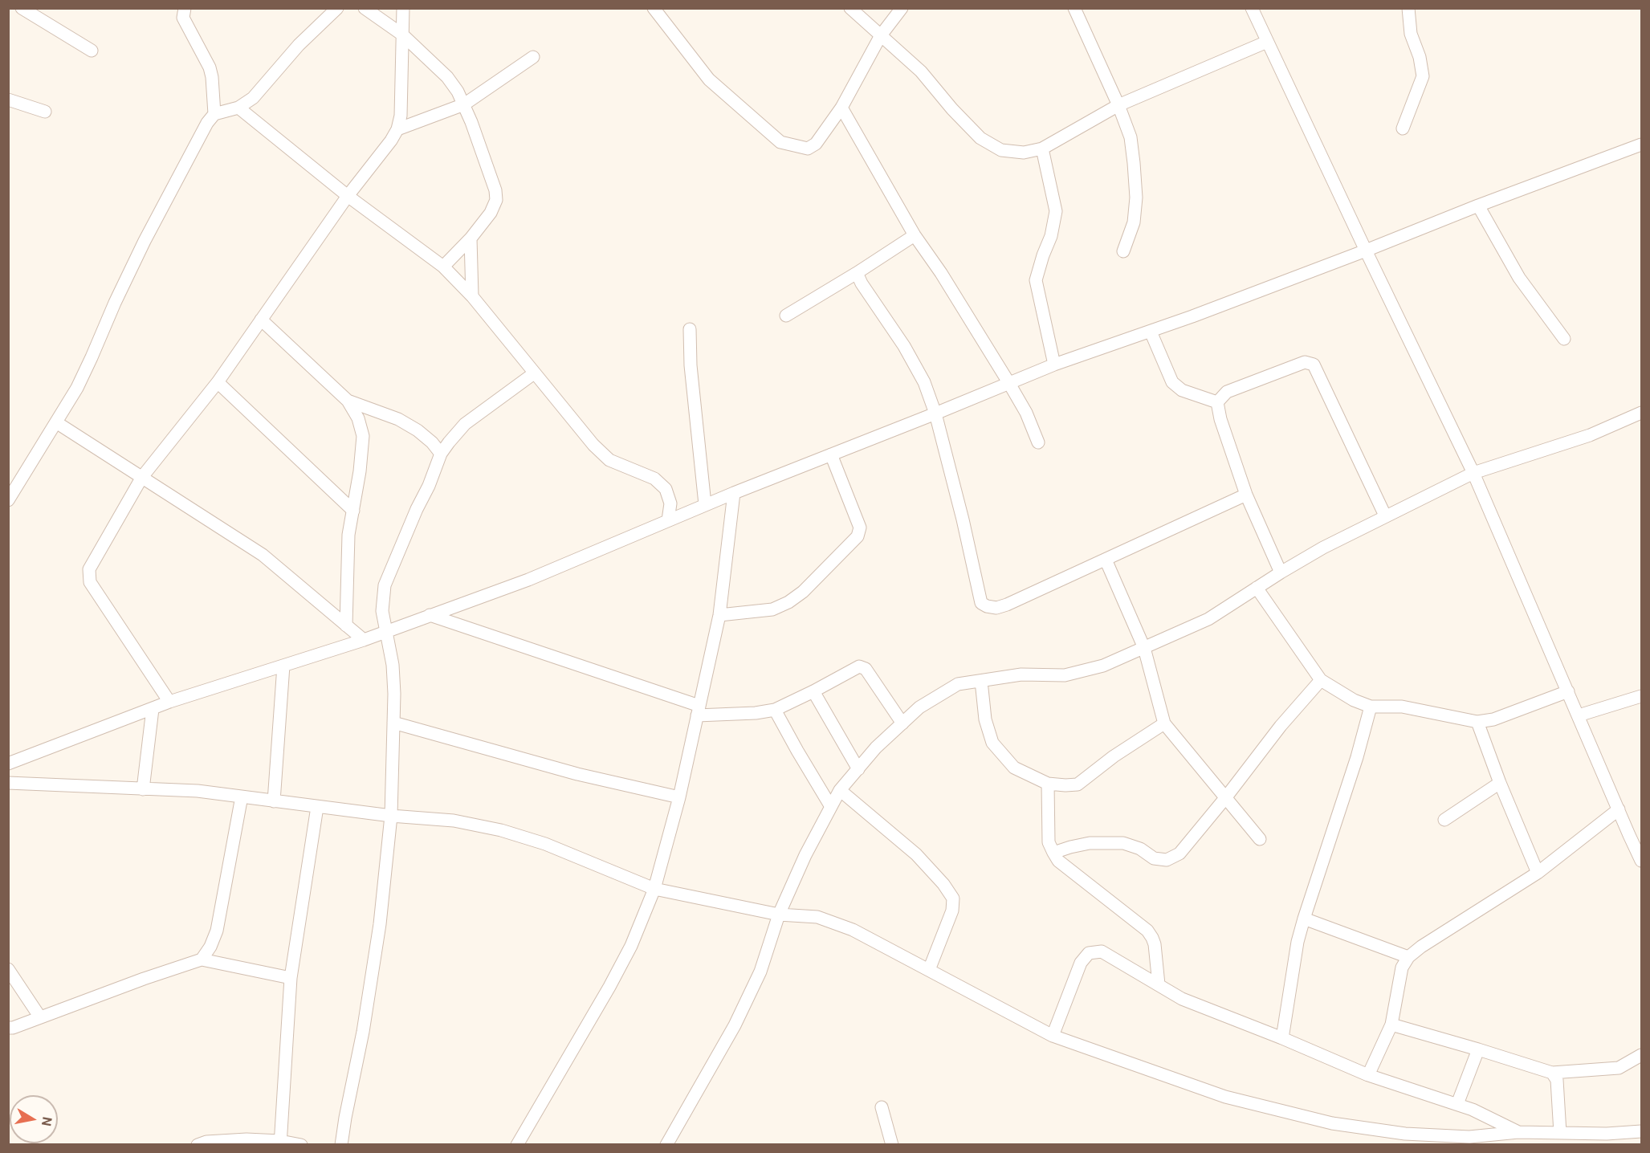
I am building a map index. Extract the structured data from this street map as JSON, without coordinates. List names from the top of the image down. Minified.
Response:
{"north":"right"}
